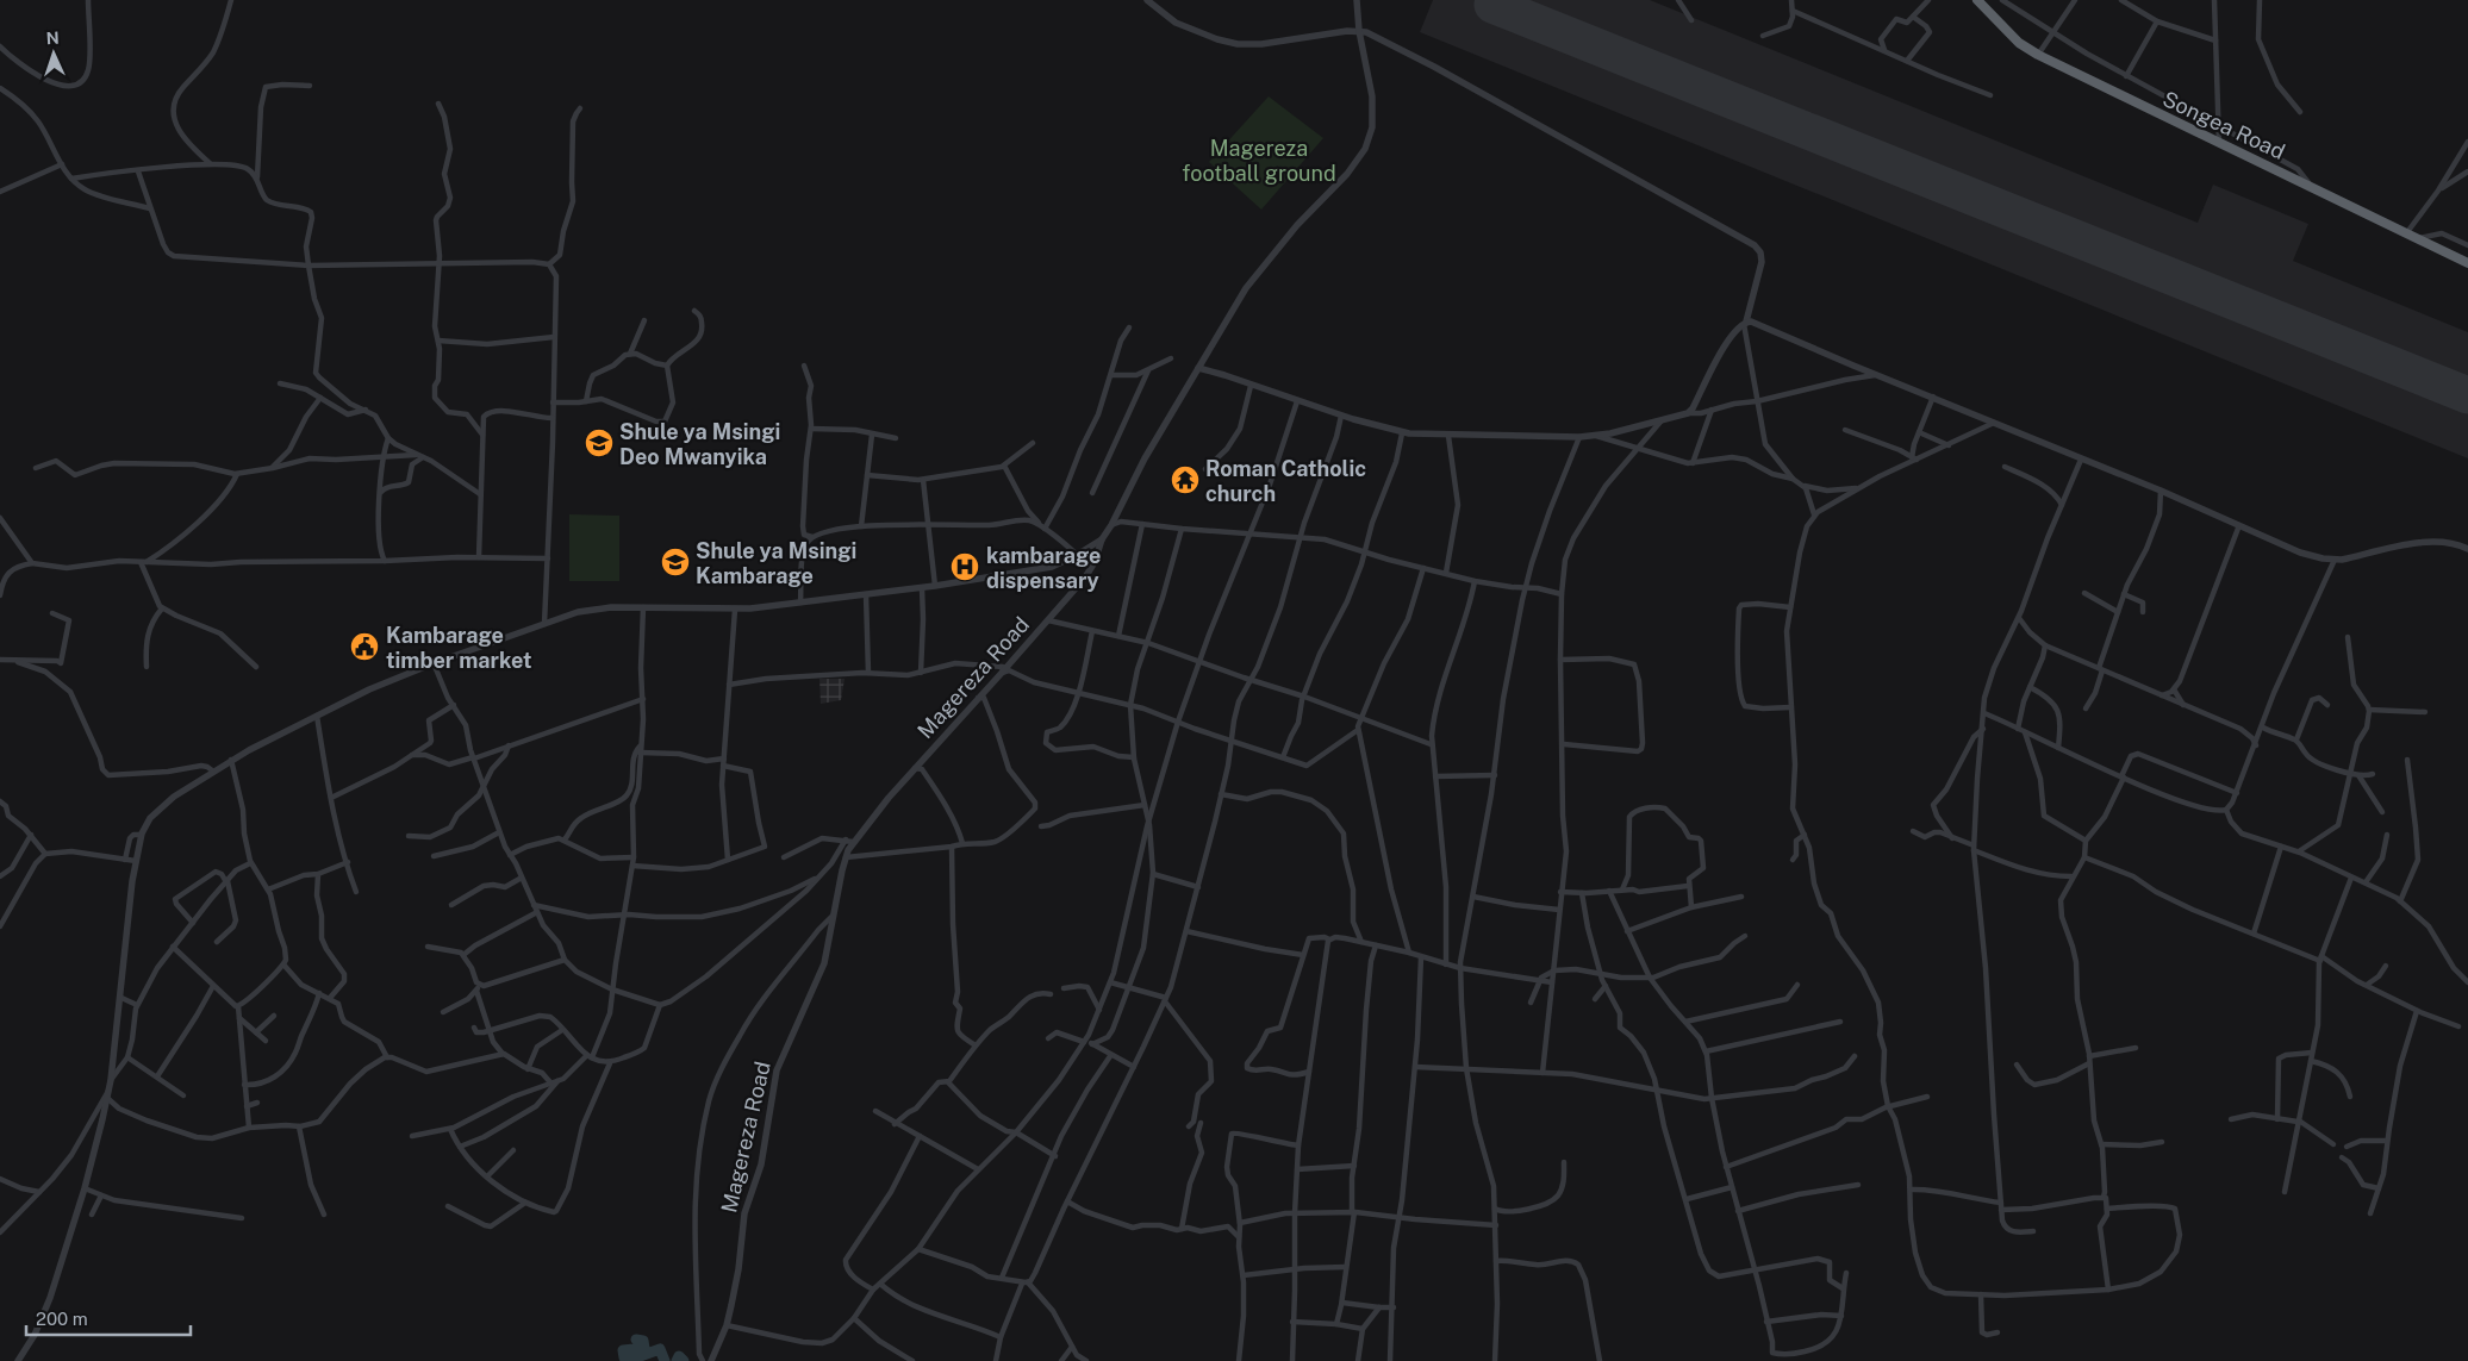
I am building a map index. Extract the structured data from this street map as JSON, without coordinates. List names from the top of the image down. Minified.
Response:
{"streets":{"highway":["Songea Road"],"street":["Magereza Road"]},"parks":["Magereza football ground"],"places":{"school or university":["Shule ya Msingi Deo Mwanyika","Shule ya Msingi Kambarage"],"temple":["Roman Catholic church"],"hospital":["kambarage dispensary"],"public building":["Kambarage timber market"]},"scale_bar":"200 m","north":"top"}
